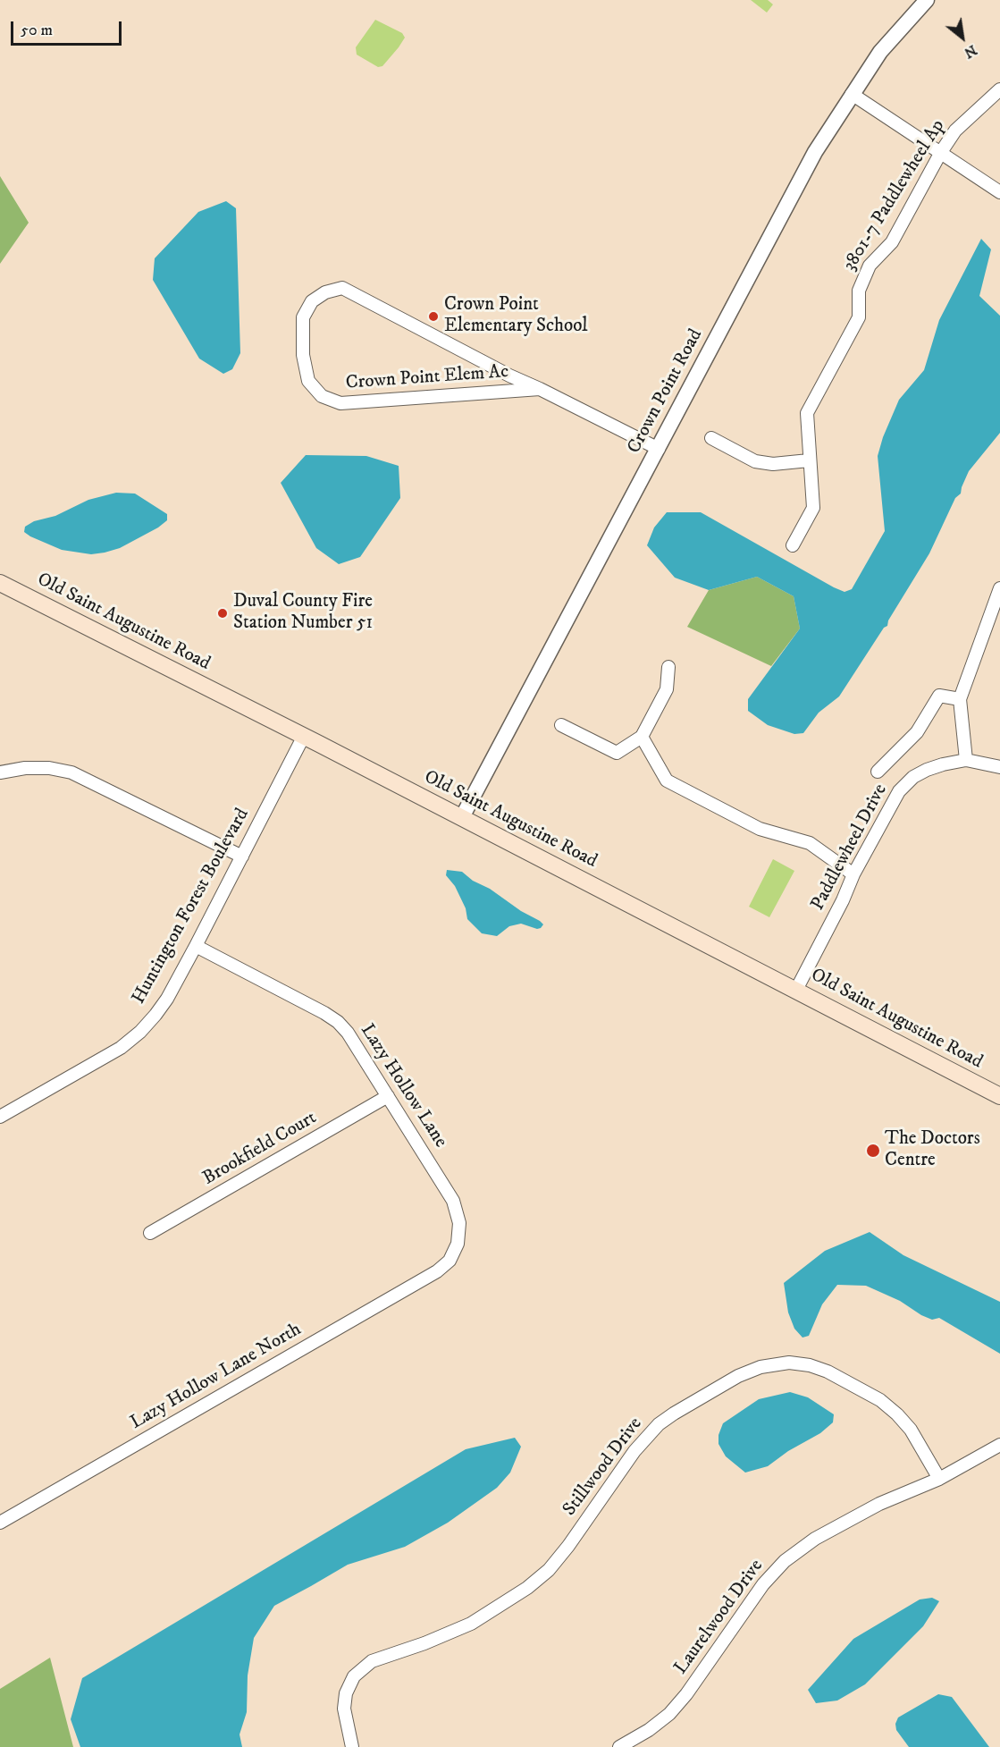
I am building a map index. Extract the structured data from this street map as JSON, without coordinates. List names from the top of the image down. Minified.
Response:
{"streets":{"main road":["Old Saint Augustine Road"],"street":["3801-7 Paddlewheel Ap","Crown Point Elem Ac","Crown Point Road","Paddlewheel Drive","Huntington Forest Boulevard","Lazy Hollow Lane","Brookfield Court","Lazy Hollow Lane North","Stillwood Drive","Laurelwood Drive"]},"crossings":[["Crown Point Elem Ac","Crown Point Road"],["Crown Point Road","Old Saint Augustine Road"],["Old Saint Augustine Road","Paddlewheel Drive"],["Old Saint Augustine Road","Huntington Forest Boulevard"],["Huntington Forest Boulevard","Lazy Hollow Lane"],["Lazy Hollow Lane","Brookfield Court"],["Lazy Hollow Lane","Lazy Hollow Lane North"],["Stillwood Drive","Laurelwood Drive"]],"places":["Crown Point Elementary School","Duval County Fire Station Number 51","The Doctors Centre"],"scale_bar":"50 m","north":"bottom right"}
